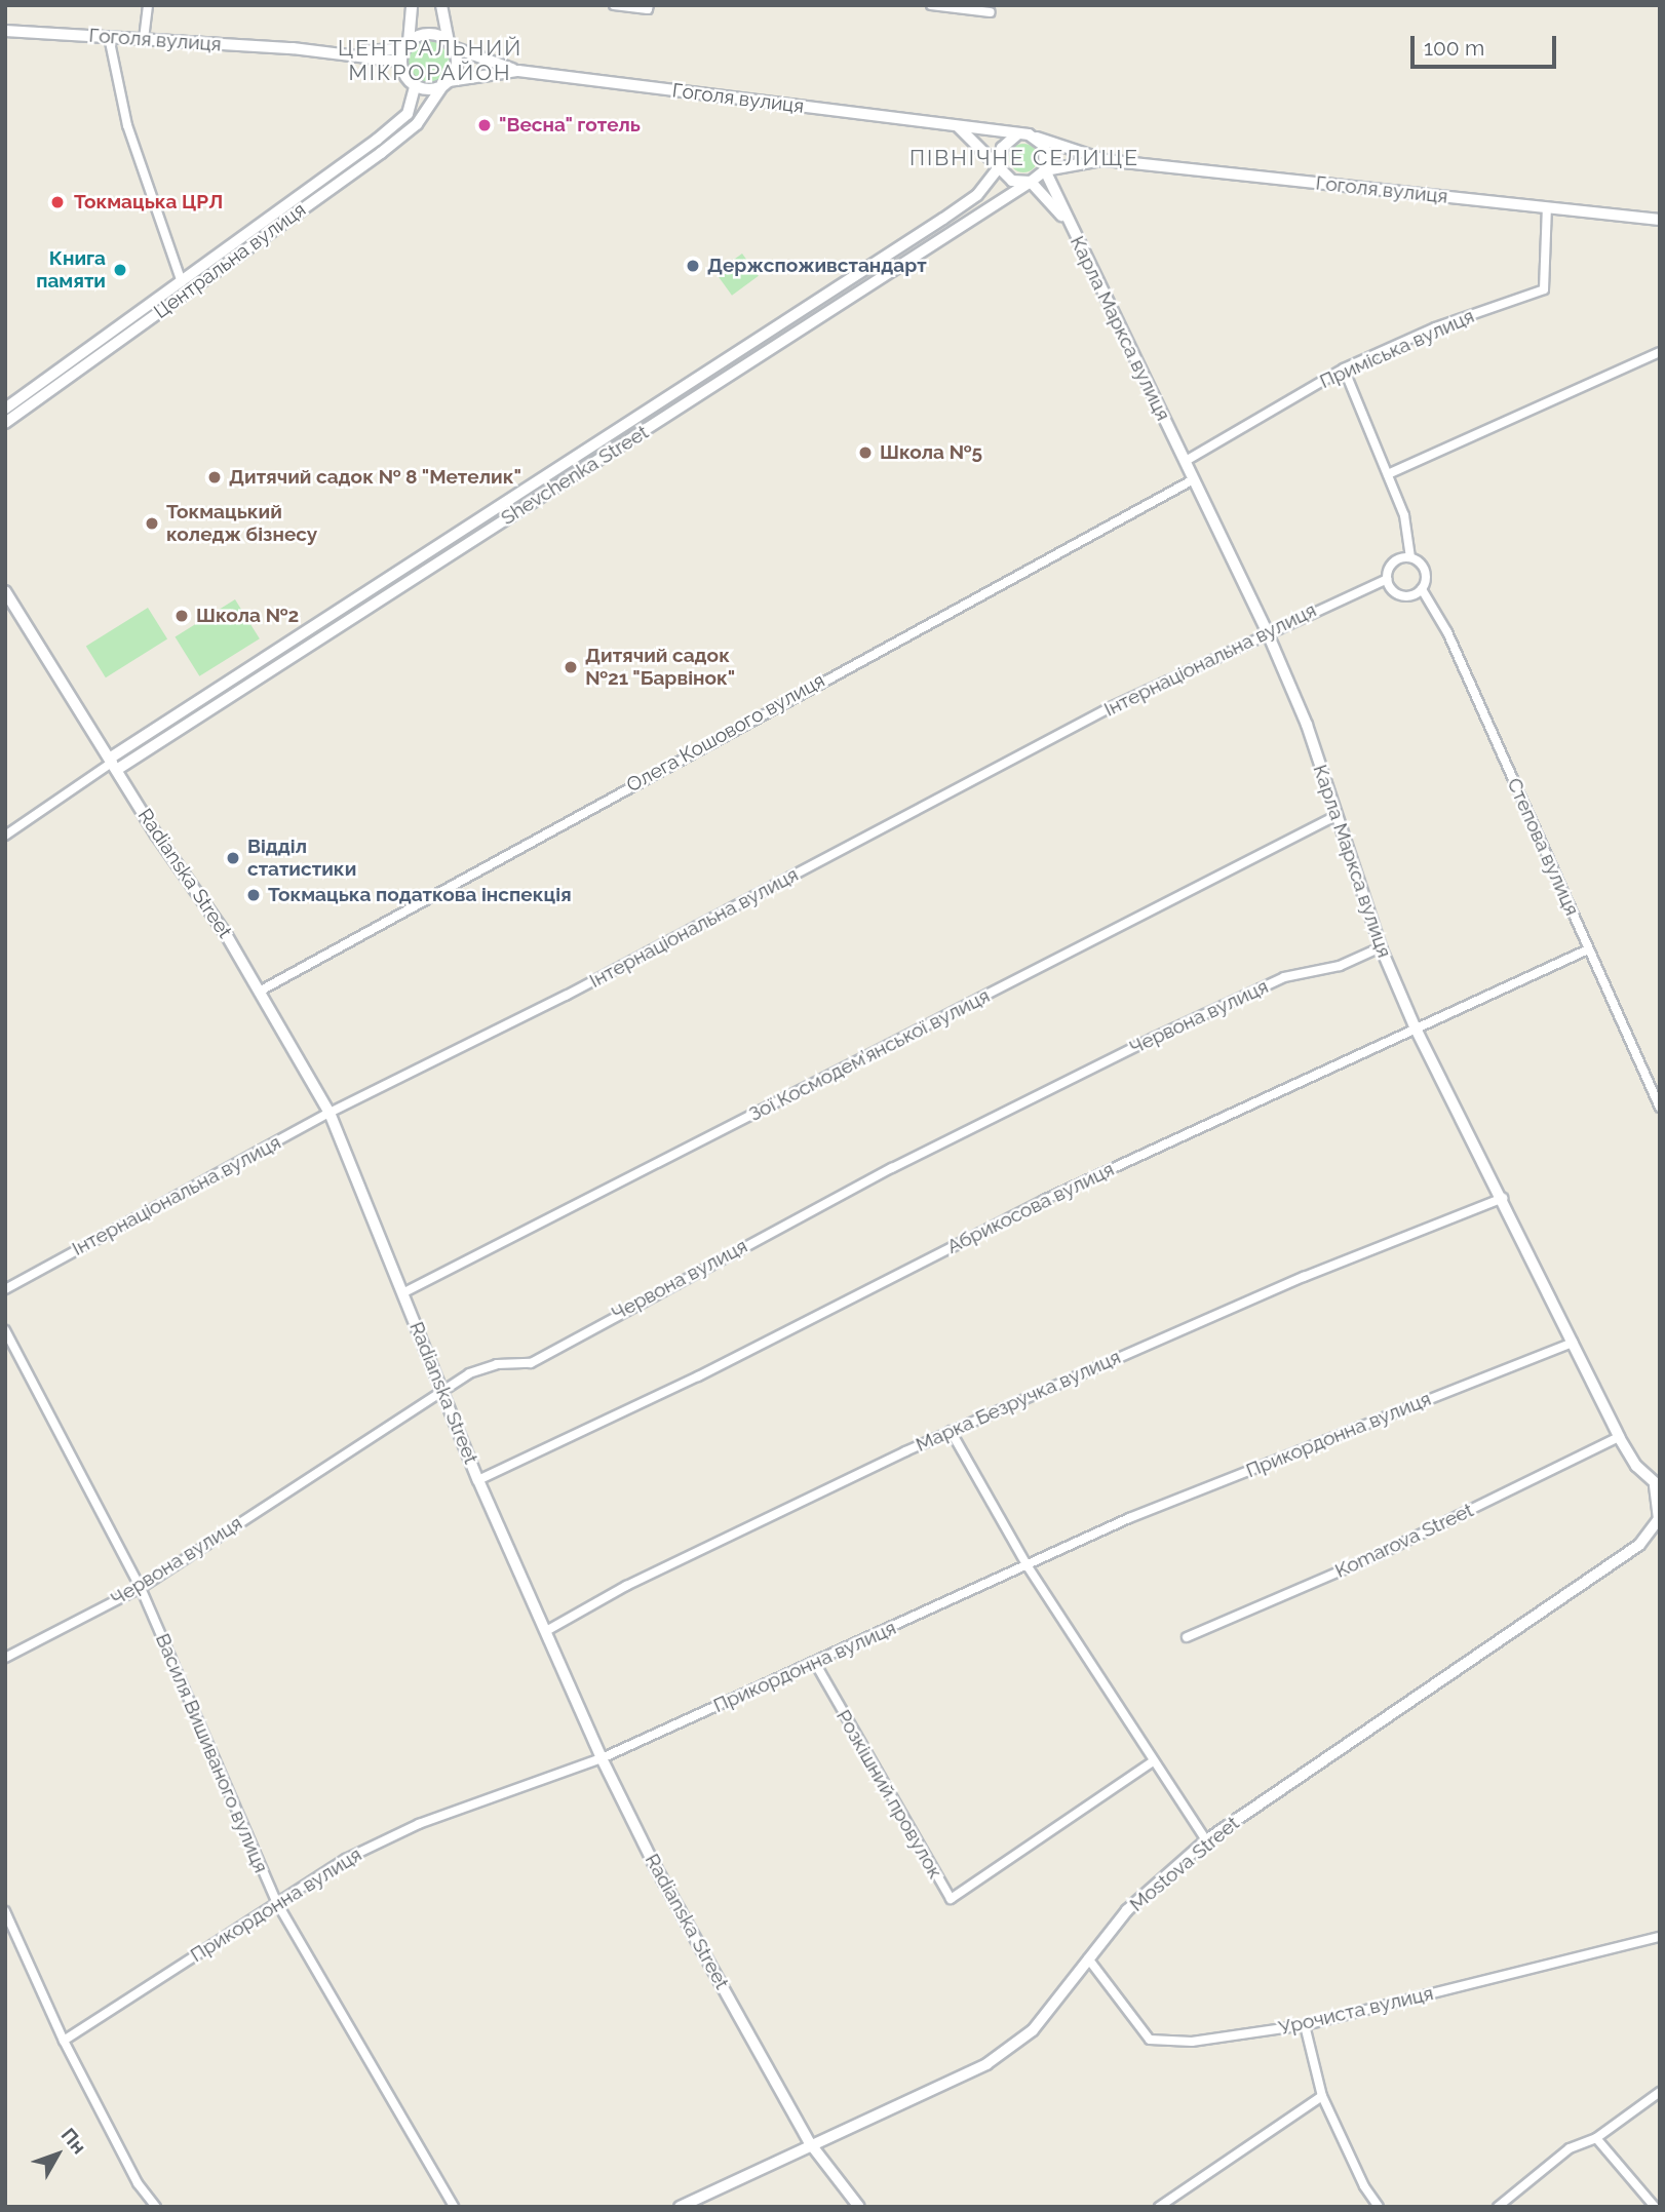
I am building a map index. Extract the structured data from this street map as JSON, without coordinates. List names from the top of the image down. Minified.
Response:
{"streets":{"main road":["Гоголя вулиця"],"street":["Центральна вулиця","Карла Маркса вулиця","Приміська вулиця","Shevchenka Street","Інтернаціональна вулиця","Олега Кошового вулиця","Степова вулиця","Radianska Street","Червона вулиця","Зої Космодем’янської вулиця","Абрикосова вулиця","Марка Безручка вулиця","Прикордонна вулиця","Komarova Street","Василя Вишиваного вулиця","Розкішний провулок","Mostova Street","Урочиста вулиця"]},"crossings":[["Гоголя вулиця","Центральна вулиця"],["Гоголя вулиця","Карла Маркса вулиця"],["Гоголя вулиця","Приміська вулиця"],["Гоголя вулиця","Shevchenka Street"],["Карла Маркса вулиця","Приміська вулиця"],["Карла Маркса вулиця","Shevchenka Street"],["Карла Маркса вулиця","Інтернаціональна вулиця"],["Карла Маркса вулиця","Олега Кошового вулиця"],["Карла Маркса вулиця","Червона вулиця"],["Карла Маркса вулиця","Зої Космодем’янської вулиця"],["Карла Маркса вулиця","Абрикосова вулиця"],["Карла Маркса вулиця","Марка Безручка вулиця"],["Карла Маркса вулиця","Прикордонна вулиця"],["Карла Маркса вулиця","Komarova Street"],["Карла Маркса вулиця","Mostova Street"],["Shevchenka Street","Radianska Street"],["Інтернаціональна вулиця","Степова вулиця"],["Інтернаціональна вулиця","Radianska Street"],["Олега Кошового вулиця","Radianska Street"],["Степова вулиця","Абрикосова вулиця"],["Radianska Street","Червона вулиця"],["Radianska Street","Зої Космодем’янської вулиця"],["Radianska Street","Абрикосова вулиця"],["Radianska Street","Марка Безручка вулиця"],["Radianska Street","Прикордонна вулиця"],["Radianska Street","Mostova Street"],["Червона вулиця","Василя Вишиваного вулиця"],["Прикордонна вулиця","Василя Вишиваного вулиця"],["Прикордонна вулиця","Розкішний провулок"],["Mostova Street","Урочиста вулиця"]],"districts":["ЦЕНТРАЛЬНИЙ МІКРОРАЙОН","ПІВНІЧНЕ СЕЛИЩЕ"],"places":["\"Весна\" готель","Токмацька ЦРЛ","Держспоживстандарт","Книга памяти","Школа №5","Дитячий садок № 8 \"Метелик\"","Токмацький коледж бізнесу","Школа №2","Дитячий садок №21 \"Барвінок\"","Відділ статистики","Токмацька податкова інспекція"],"scale_bar":"100 m","north":"top right"}
